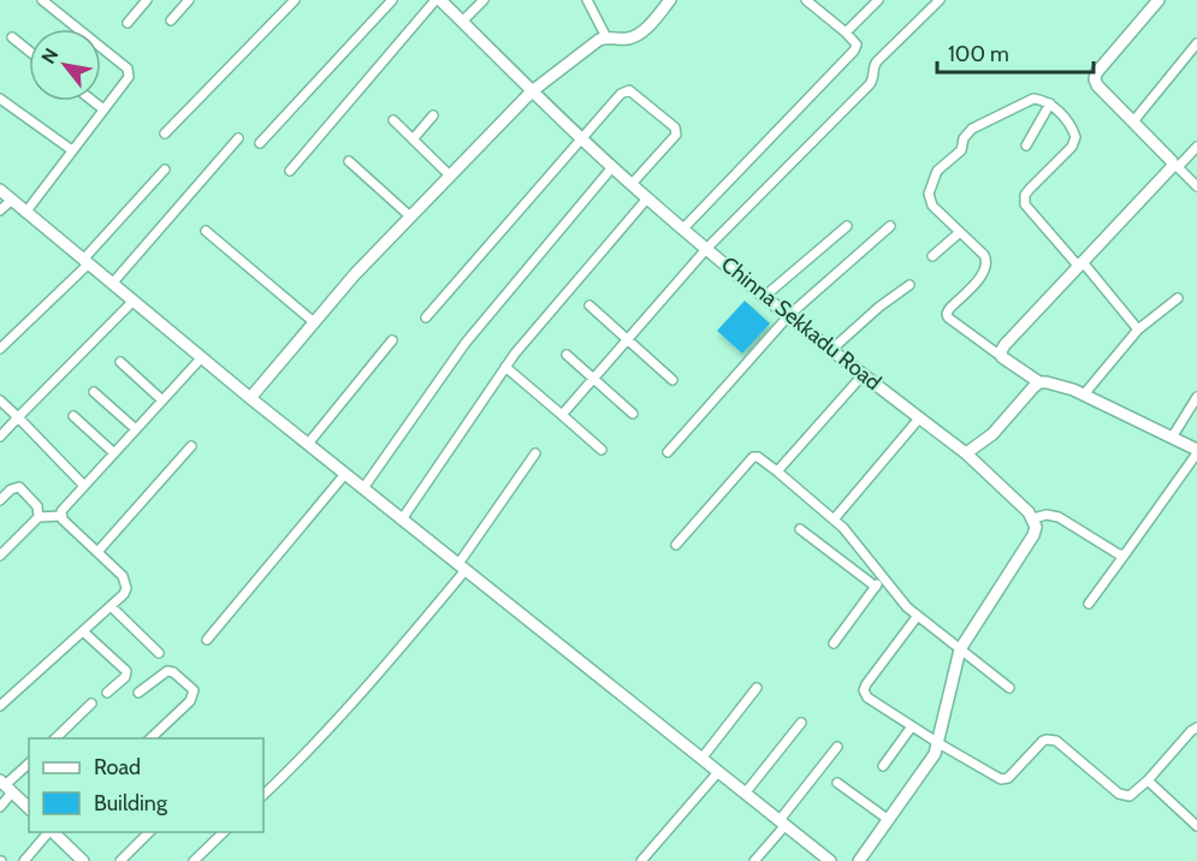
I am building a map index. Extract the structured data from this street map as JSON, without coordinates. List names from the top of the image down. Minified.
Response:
{"streets":{"street":["Chinna Sekkadu Road"]},"legend":["Road","Building"],"scale_bar":"100 m","north":"top left"}
